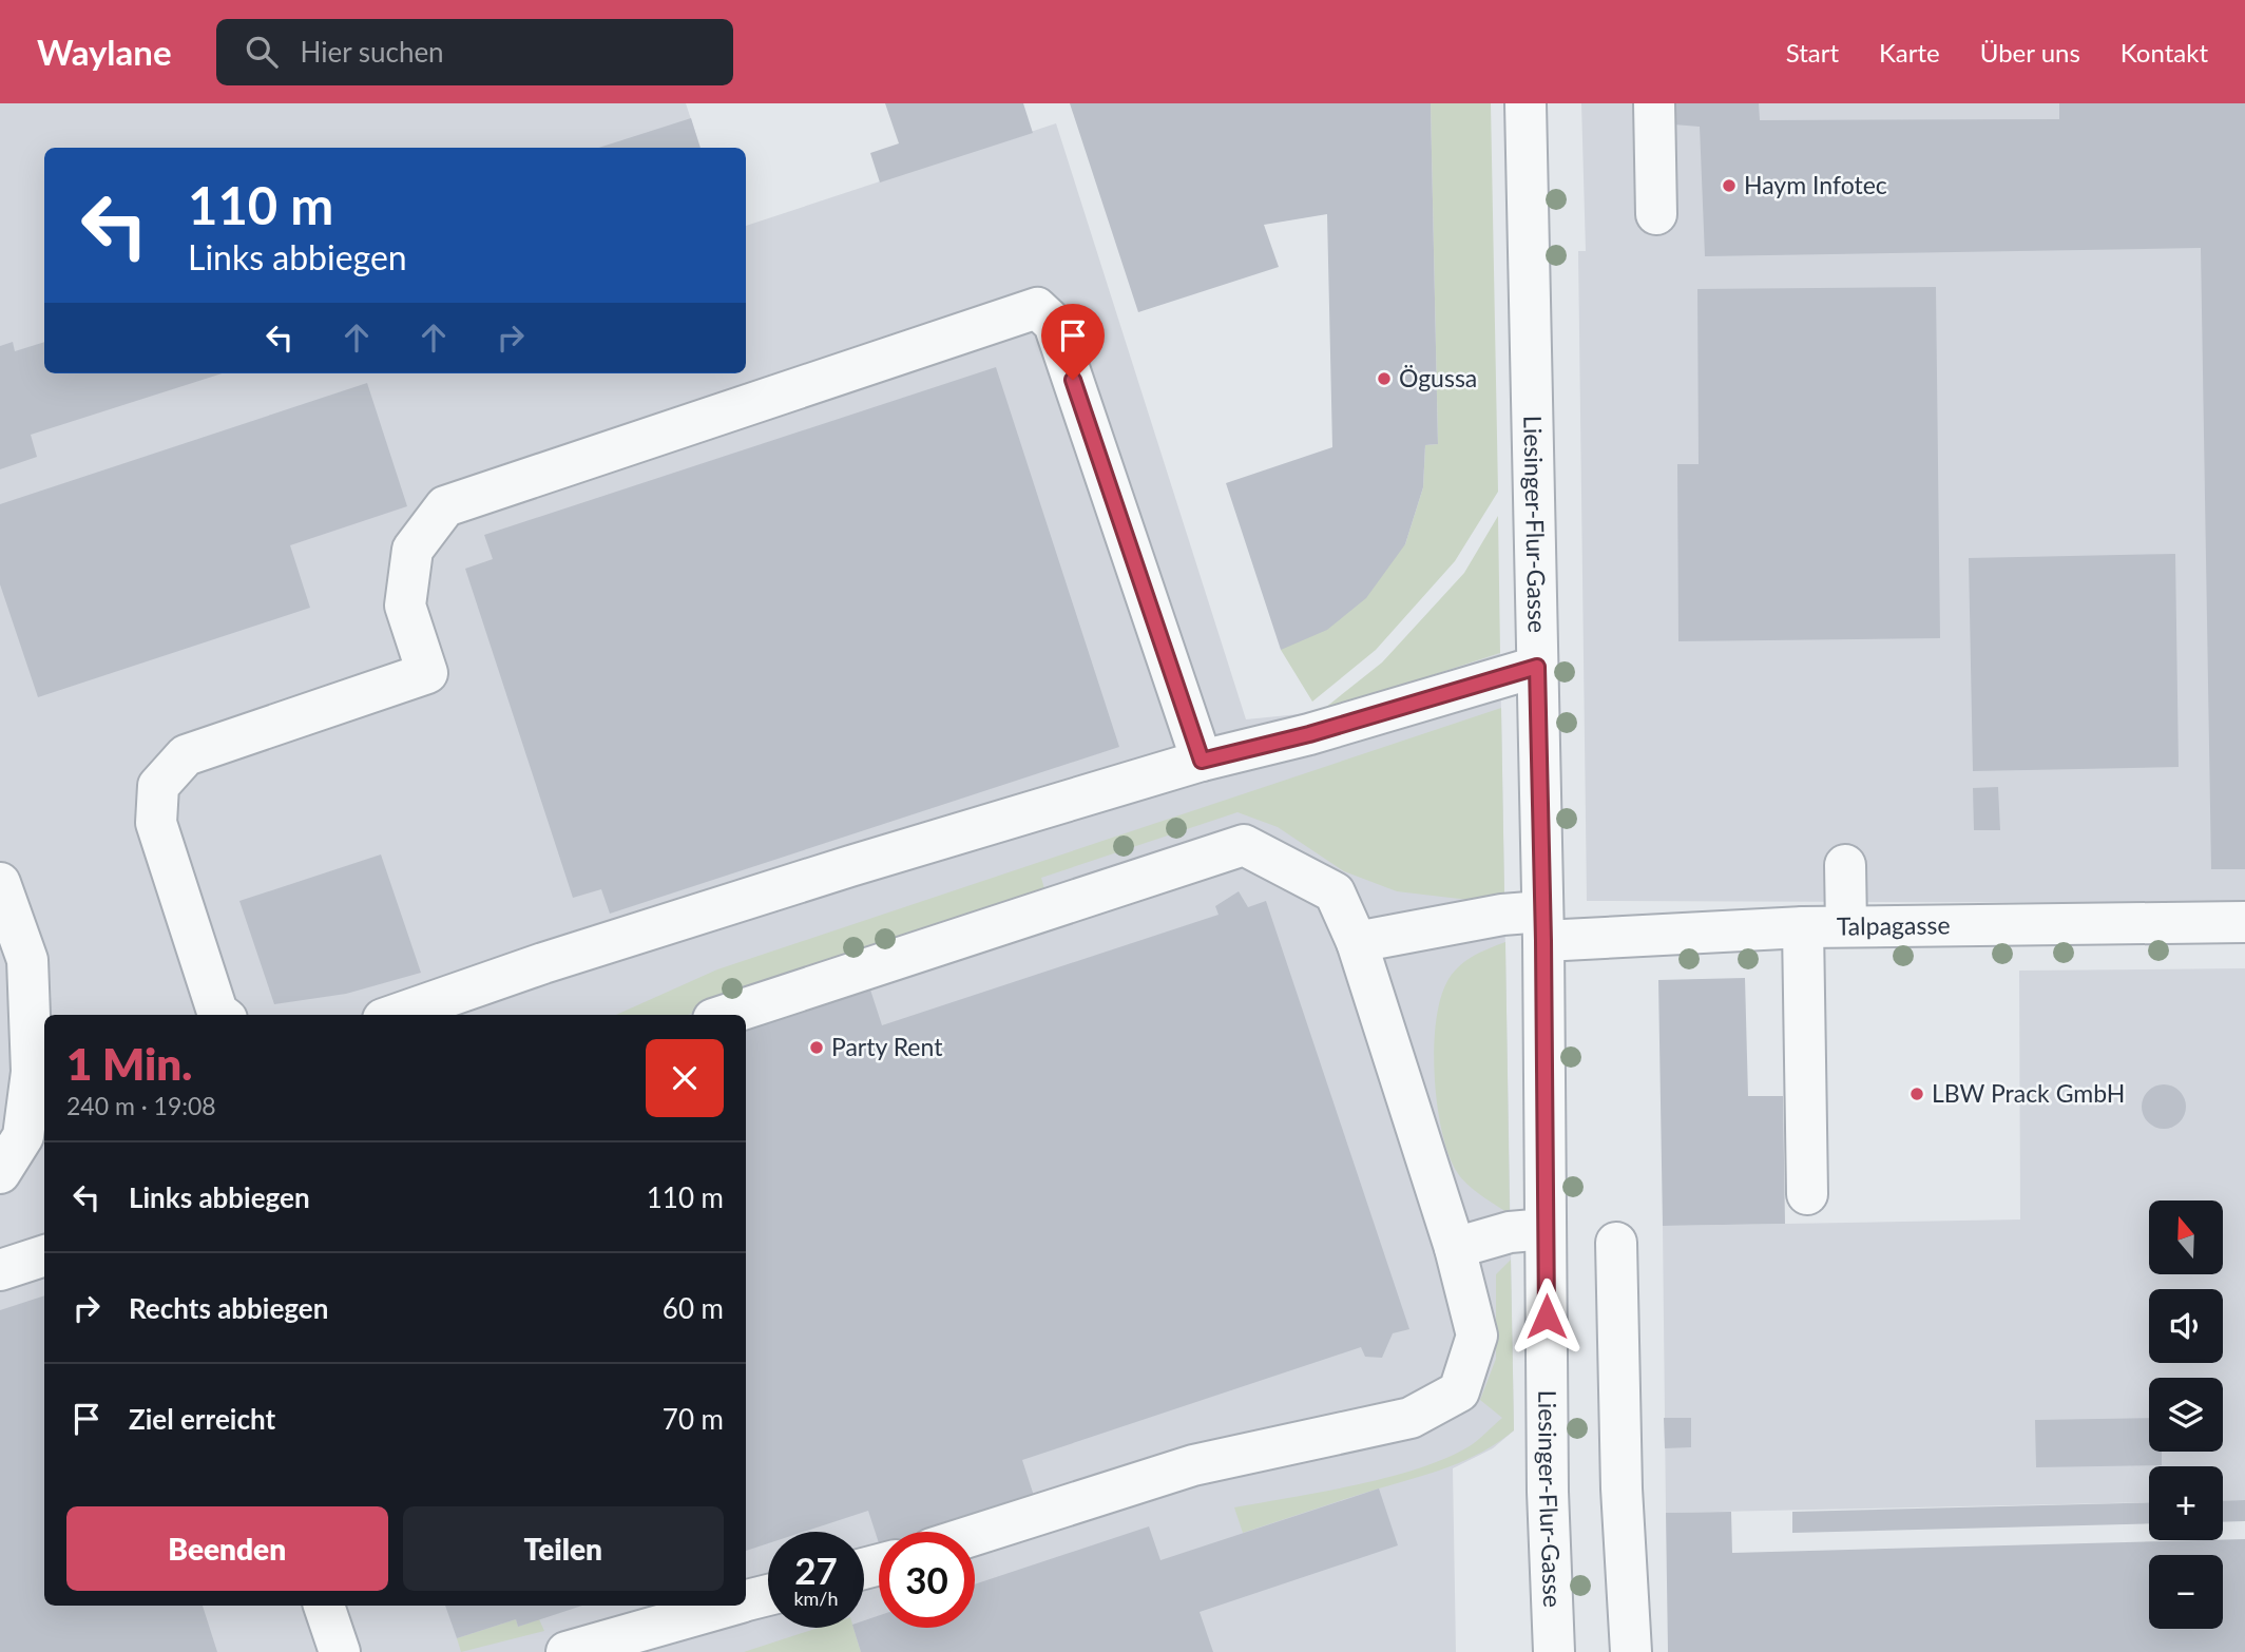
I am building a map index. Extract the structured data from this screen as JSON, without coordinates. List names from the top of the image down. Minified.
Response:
{"streets":{"street":["Liesinger-Flur-Gasse","Talpagasse"]},"crossings":[["Liesinger-Flur-Gasse","Talpagasse"]],"places":["Haym Infotec","Ögussa","Party Rent","LBW Prack GmbH"],"north":"top","page":{"header":"Waylane","search":"Hier suchen","nav":["Start","Karte","Über uns","Kontakt"],"turn":["110 m","Links abbiegen"],"heading":["1 Min.","240 m · 19:08"],"list":[{"name":"Links abbiegen","value":"110 m"},{"name":"Rechts abbiegen","value":"60 m"},{"name":"Ziel erreicht","value":"70 m"}],"map_buttons":["+","−"],"buttons":["Beenden","Teilen"],"speed":"27 km/h","limit":"30"}}
